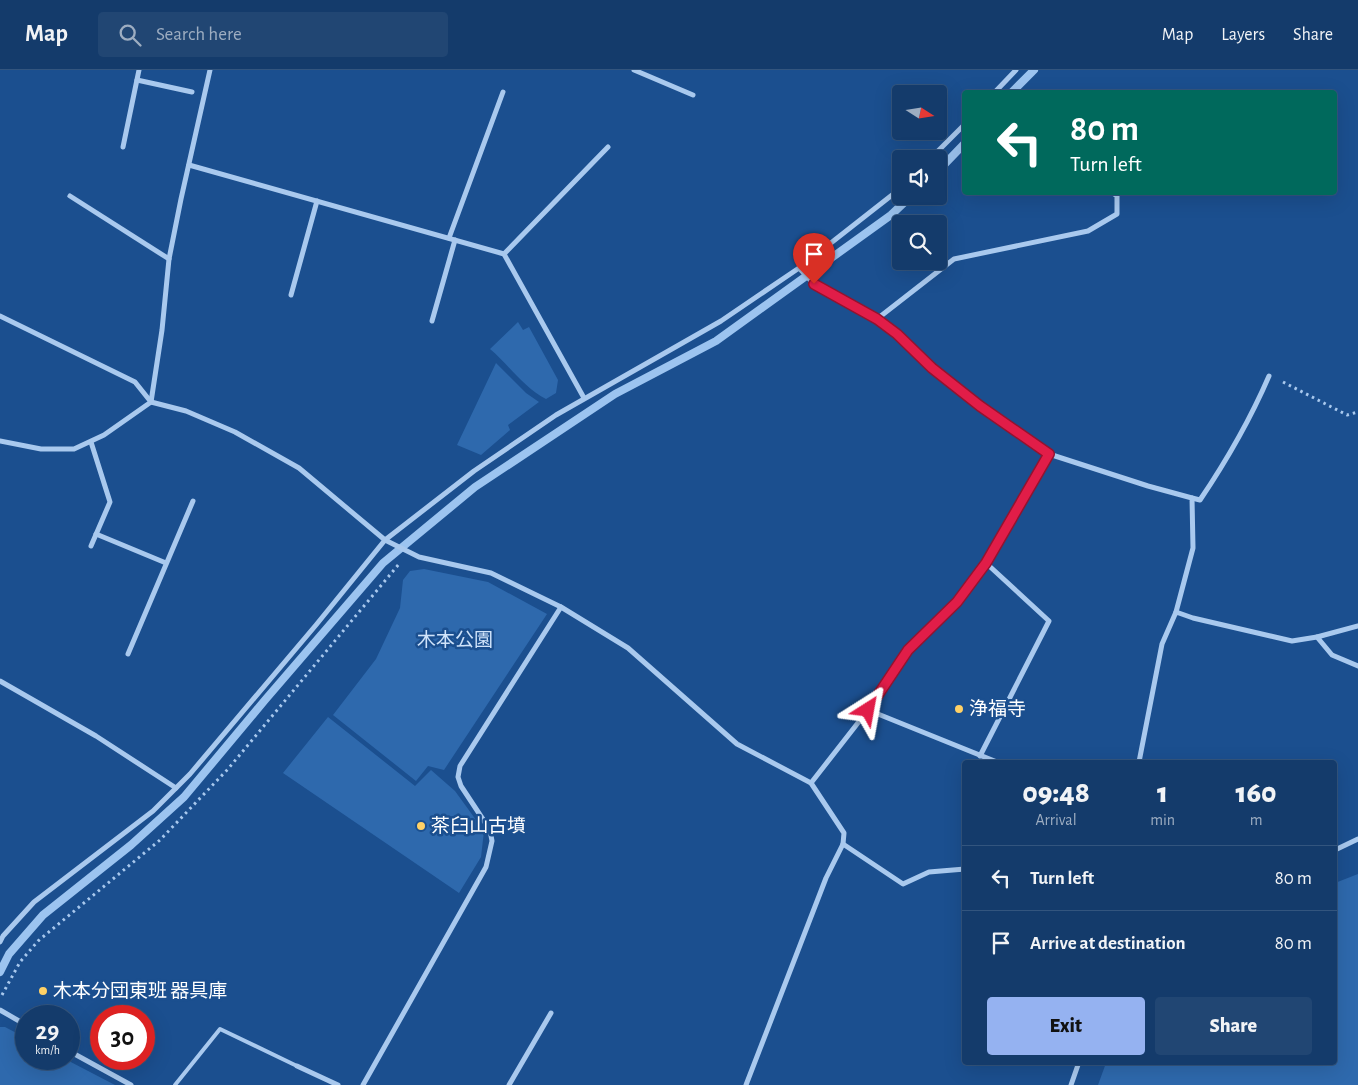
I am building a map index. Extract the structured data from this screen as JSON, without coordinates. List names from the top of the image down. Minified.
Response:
{"parks":["木本公園"],"places":["浄福寺","茶臼山古墳","木本分団東班 器具庫"],"north":"right","page":{"header":"Map","search":"Search here","nav":["Map","Layers","Share"],"turn":["80 m","Turn left"],"eta":["09:48","Arrival","1","min","160","m"],"list":[{"name":"Turn left","value":"80 m"},{"name":"Arrive at destination","value":"80 m"}],"buttons":["Exit","Share"],"speed":"29 km/h","limit":"30"}}
